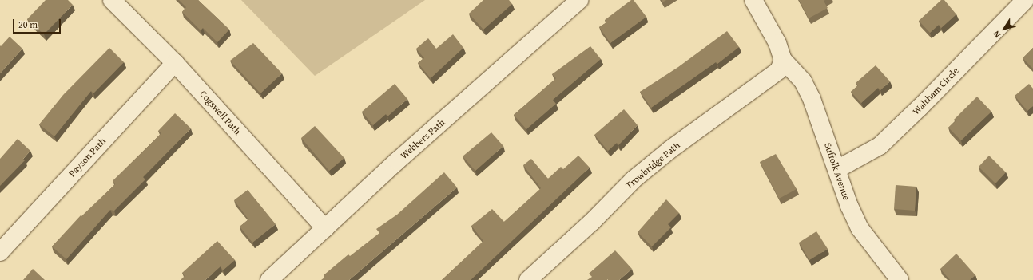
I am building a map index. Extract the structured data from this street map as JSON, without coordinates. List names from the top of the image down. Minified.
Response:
{"streets":{"street":["Waltham Circle","Cogswell Path","Webbers Path","Payson Path","Trowbridge Path","Suffolk Avenue"]},"crossings":[["Waltham Circle","Suffolk Avenue"],["Cogswell Path","Webbers Path"],["Cogswell Path","Payson Path"],["Trowbridge Path","Suffolk Avenue"]],"scale_bar":"20 m","north":"bottom left"}
